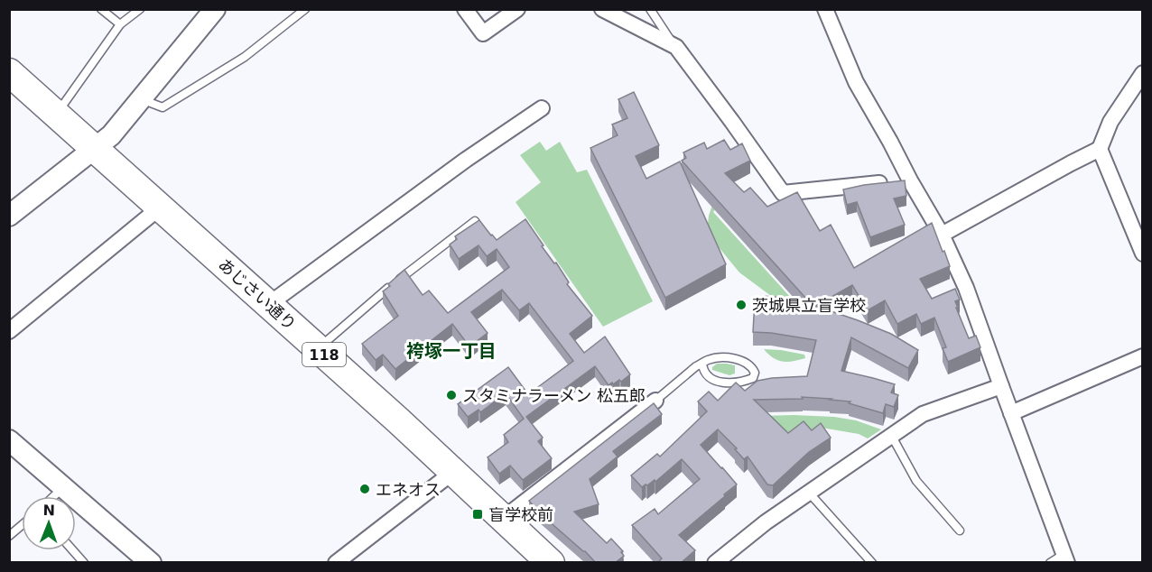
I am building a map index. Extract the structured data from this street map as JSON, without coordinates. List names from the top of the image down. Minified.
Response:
{"streets":{"highway":["あじさい通り","118"]},"districts":["袴塚一丁目"],"places":{"other":["茨城県立盲学校","スタミナラーメン 松五郎","エネオス"],"transit":["盲学校前"]},"north":"top"}
